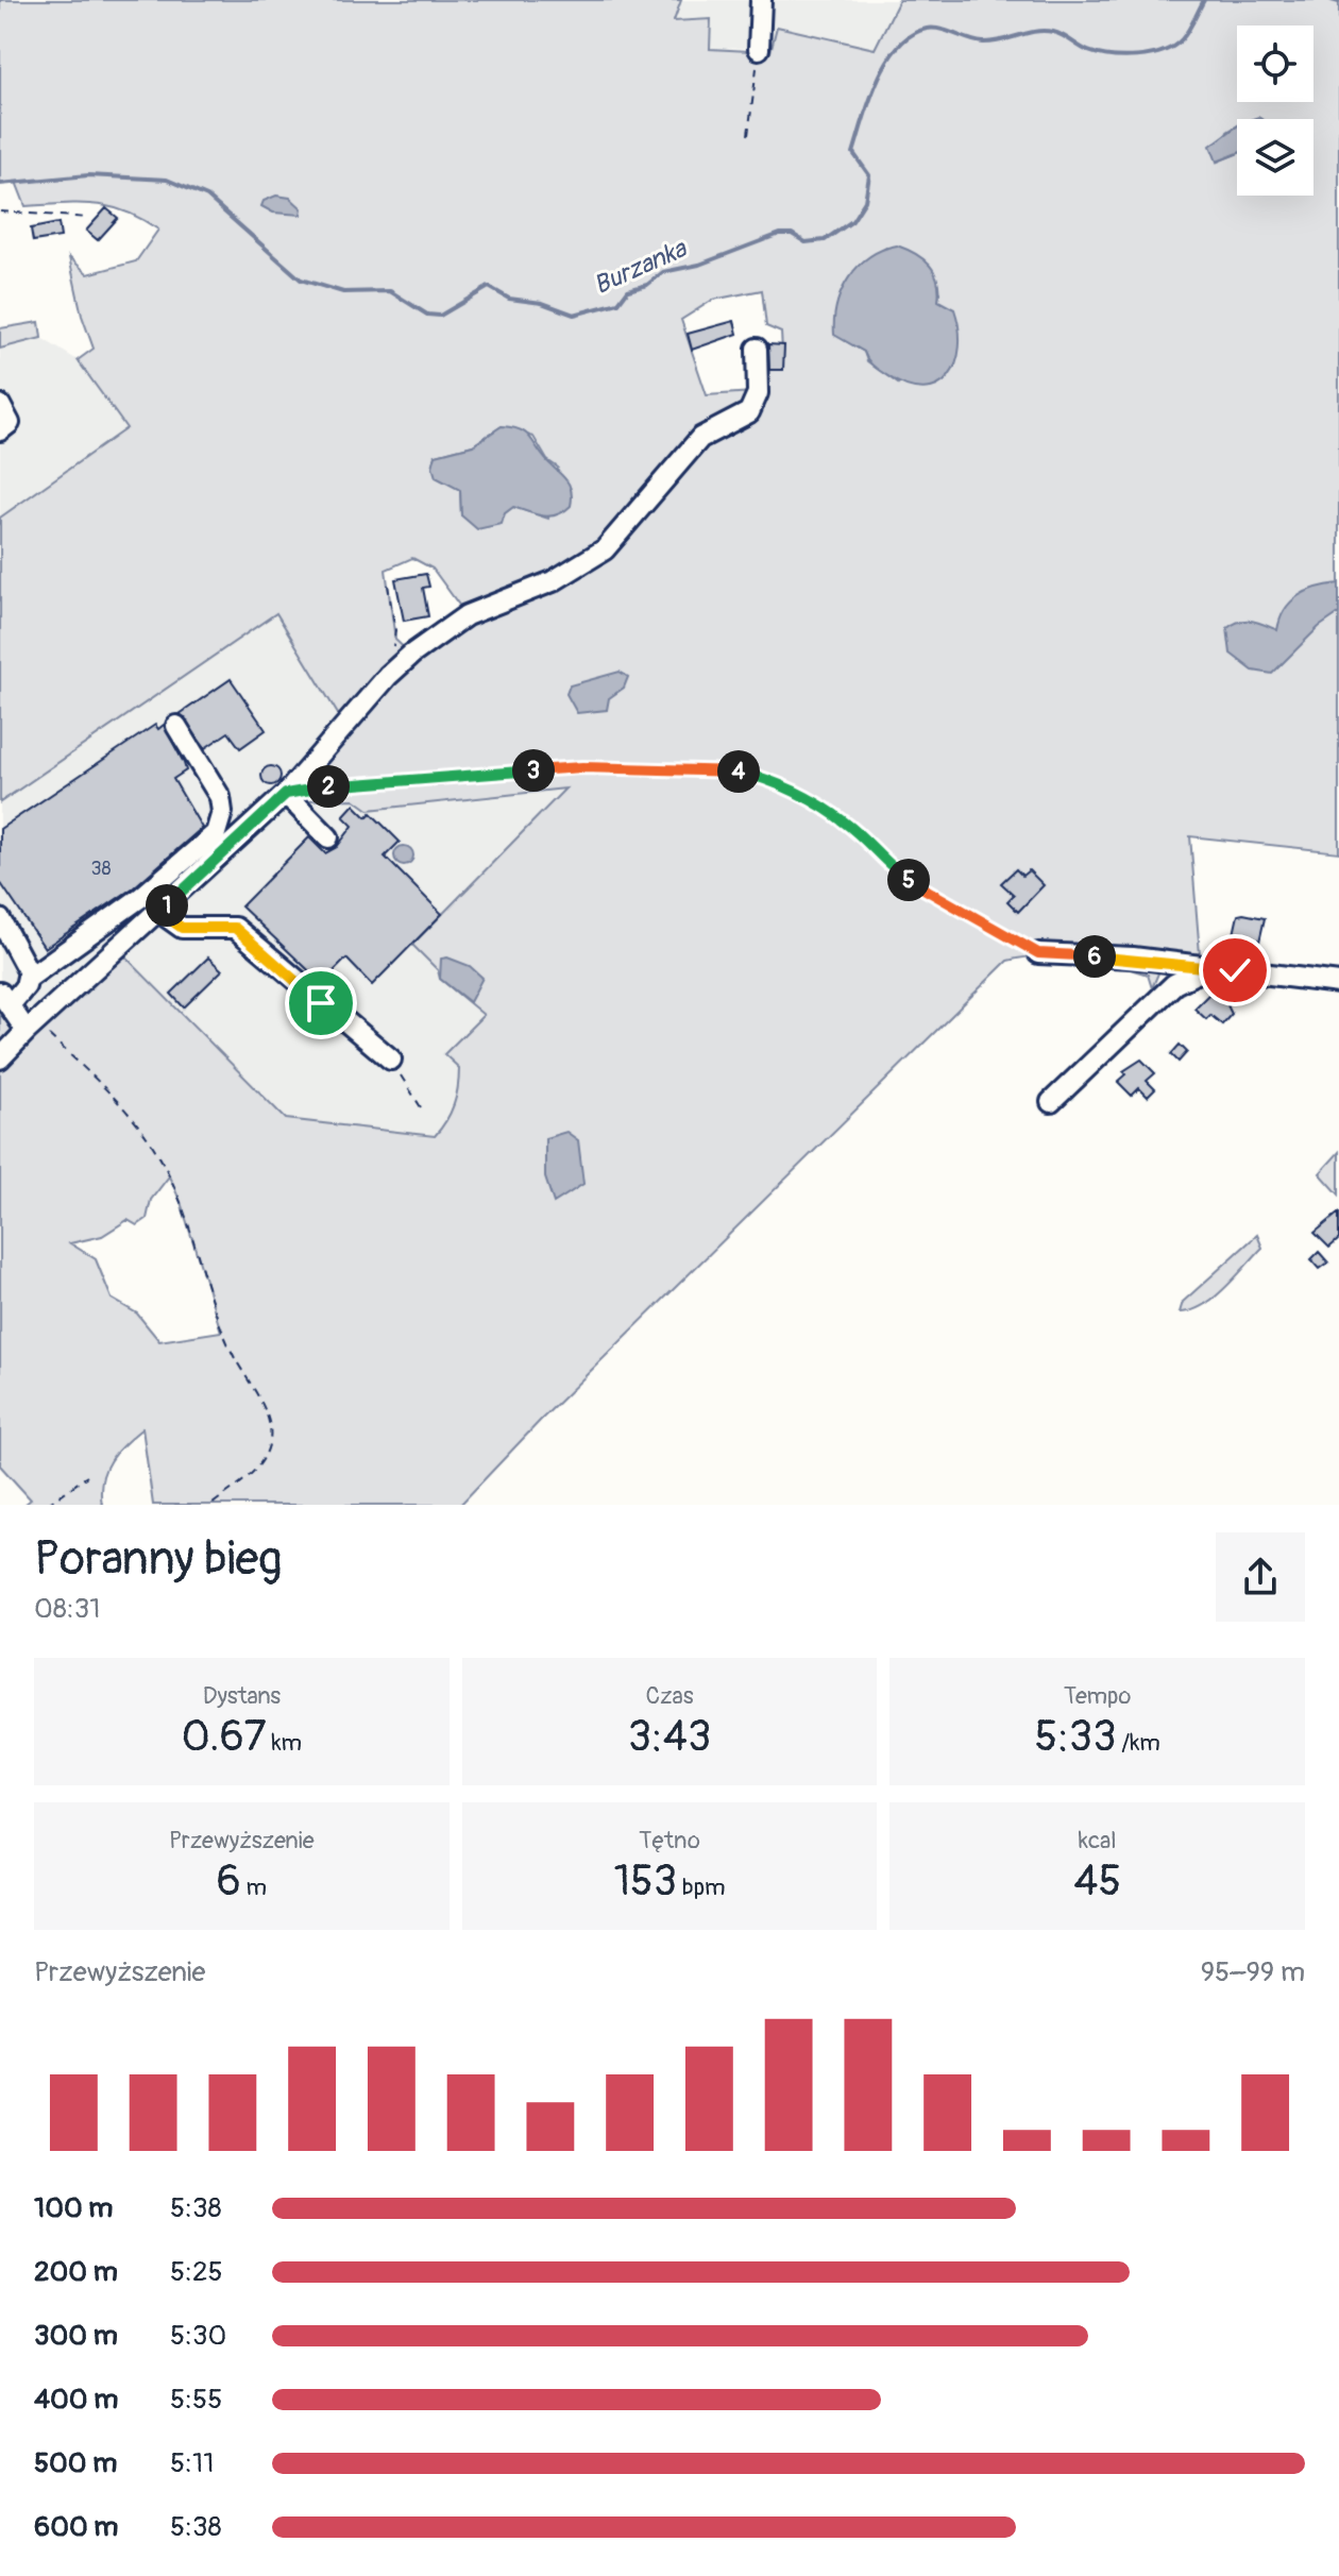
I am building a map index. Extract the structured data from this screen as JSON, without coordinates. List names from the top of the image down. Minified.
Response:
{"water":["Burzanka"],"house_numbers":["38"],"page":{"pins":["3","4","2","5","1","6"],"heading":["Poranny bieg","08:31"],"stats":[["Dystans","0.67 km"],["Czas","3:43"],["Tempo","5:33 /km"],["Przewyższenie","6 m"],["Tętno","153 bpm"],["kcal","45"]],"chart":["Przewyższenie","95–99 m"],"list":[{"name":"100 m","note":"5:38"},{"name":"200 m","note":"5:25"},{"name":"300 m","note":"5:30"},{"name":"400 m","note":"5:55"},{"name":"500 m","note":"5:11"},{"name":"600 m","note":"5:38"}]}}
